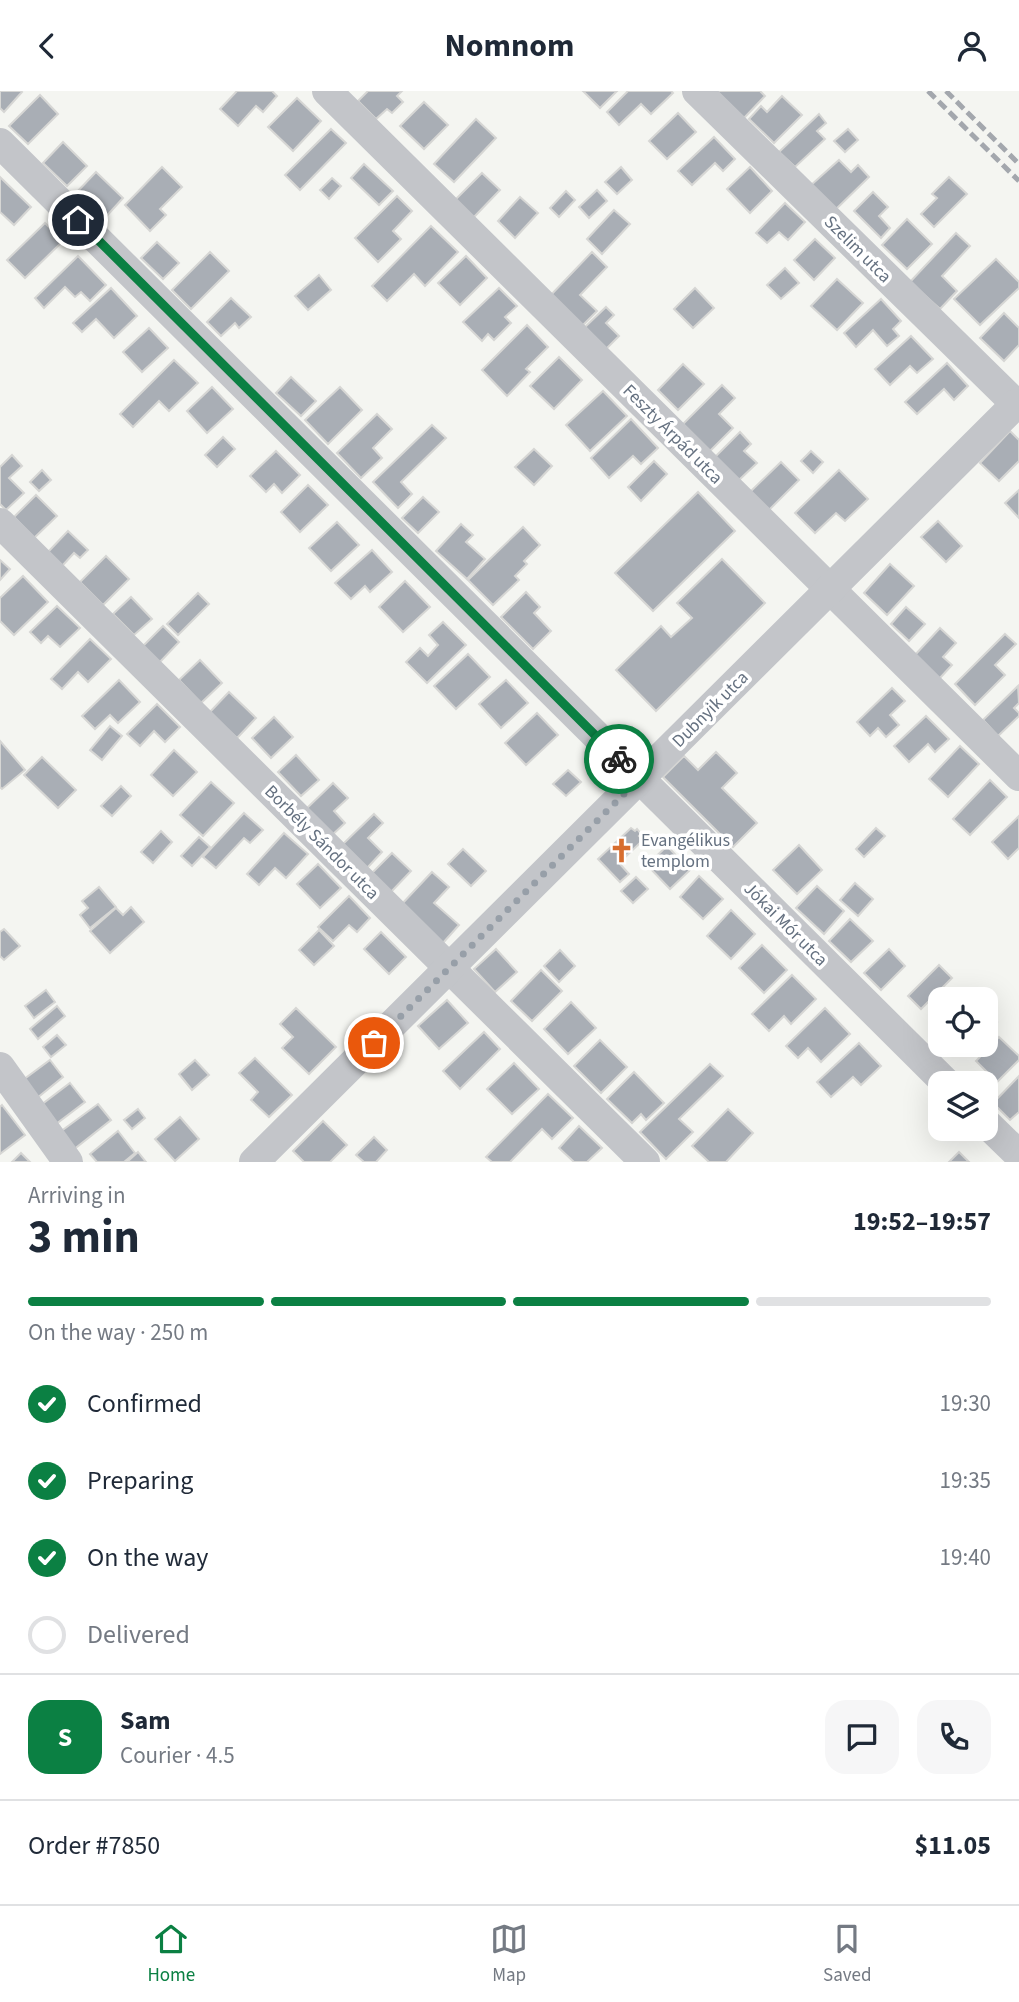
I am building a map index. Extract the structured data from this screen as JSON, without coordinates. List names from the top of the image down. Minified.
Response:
{"streets":{"street":["Szelim utca","Feszty Árpád utca","Dubnyik utca","Borbély Sándor utca","Jókai Mór utca"]},"crossings":[["Szelim utca","Dubnyik utca"],["Feszty Árpád utca","Dubnyik utca"],["Dubnyik utca","Borbély Sándor utca"],["Dubnyik utca","Jókai Mór utca"]],"places":{"church":["Evangélikus templom"]},"page":{"header":"Nomnom","heading":["3 min","Arriving in","19:52–19:57"],"panel":["Sam","Courier · 4.5","Order #7850","$11.05"],"bar":"On the way · 250 m","list":[["Confirmed","19:30"],["Preparing","19:35"],["On the way","19:40"],"Delivered"],"round":"S","tabs":["Home","Map","Saved"]}}
